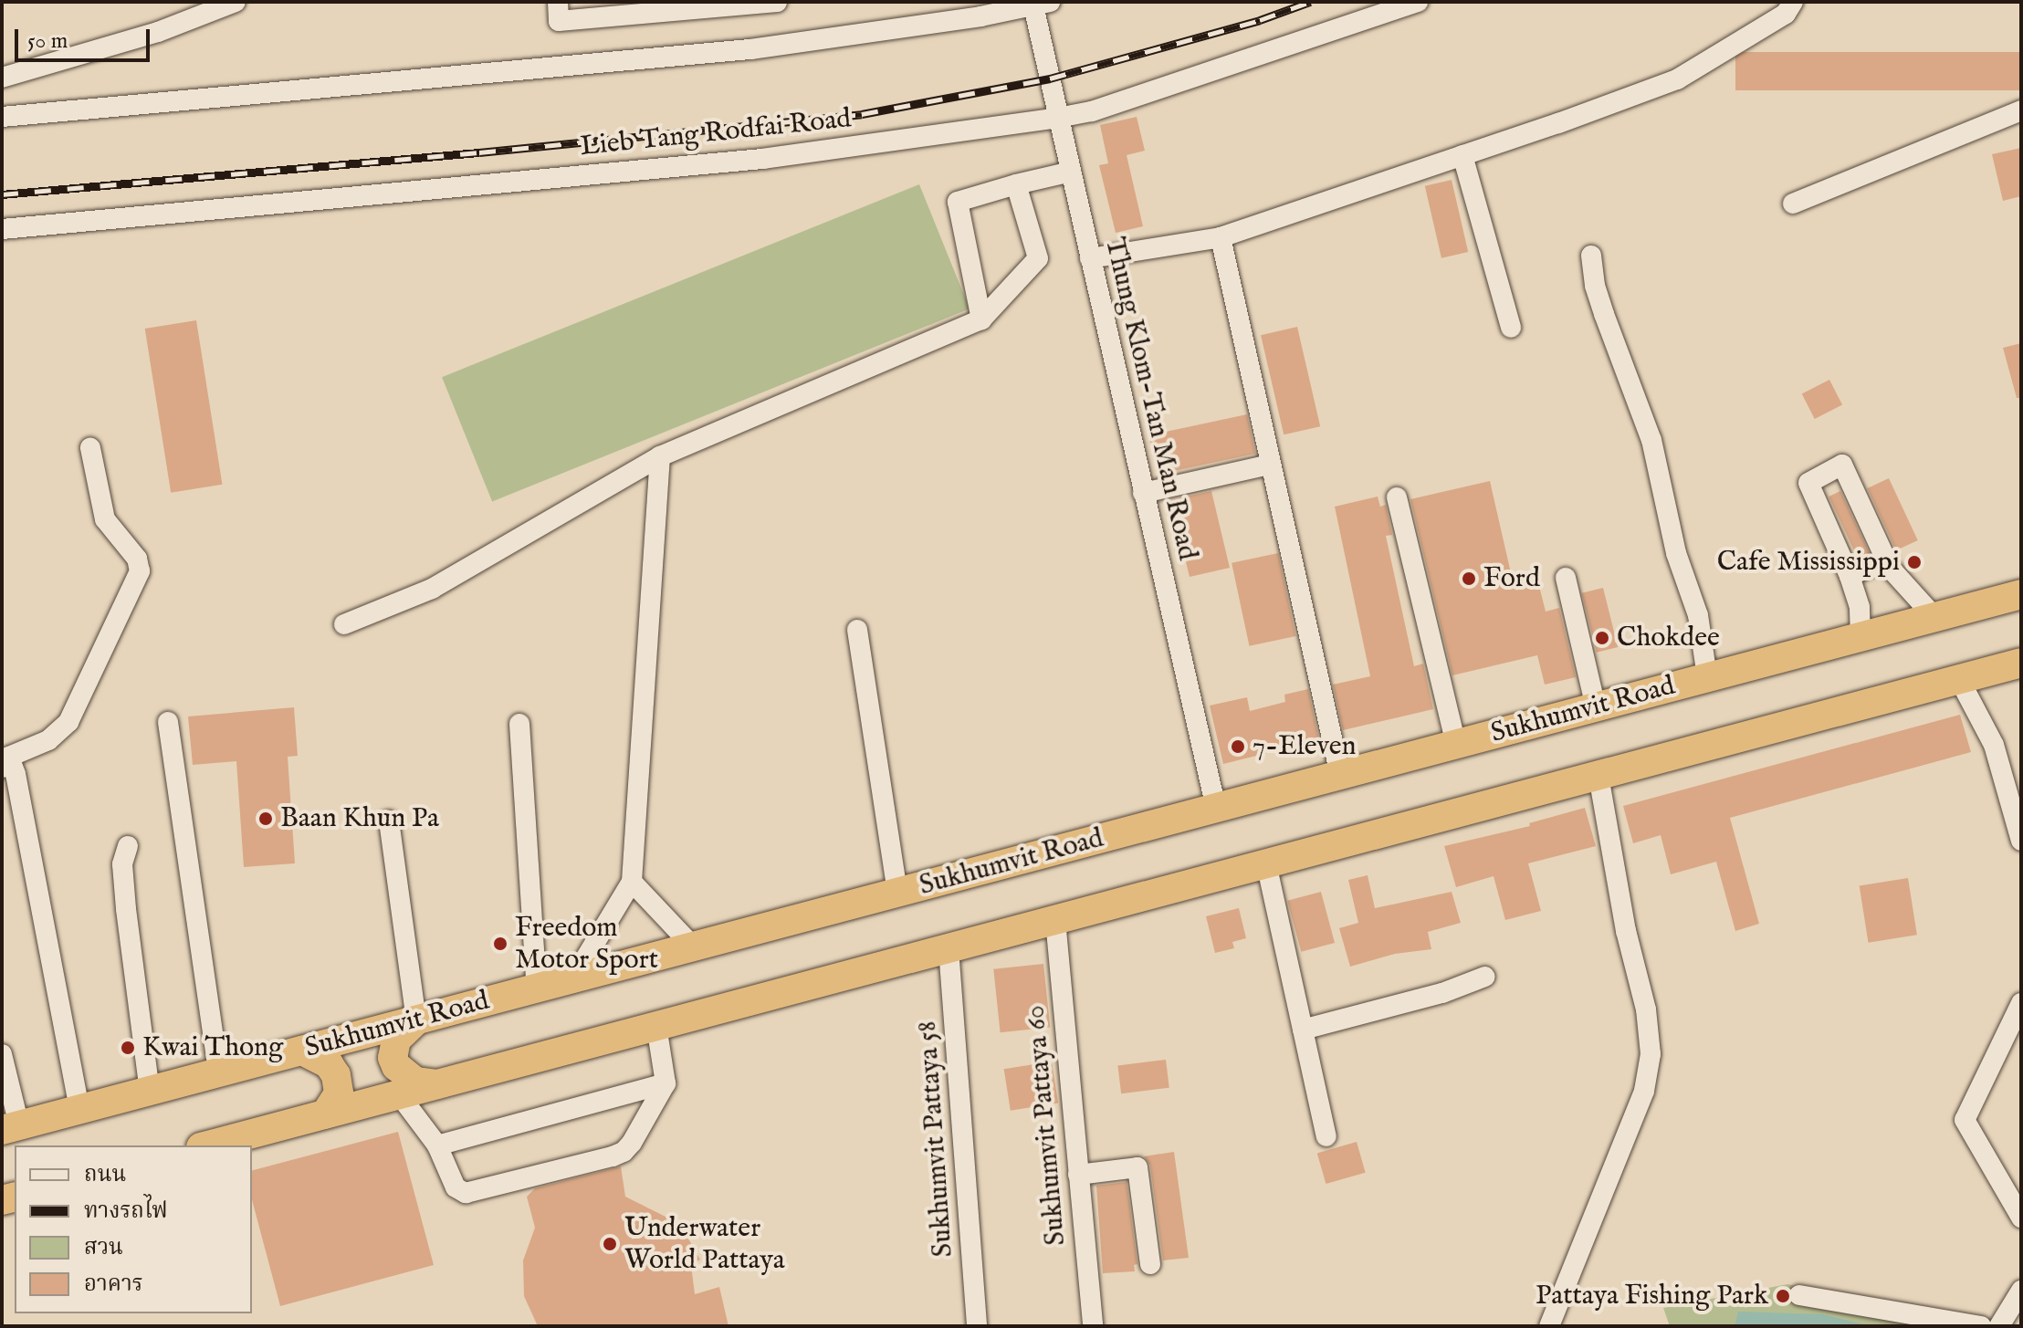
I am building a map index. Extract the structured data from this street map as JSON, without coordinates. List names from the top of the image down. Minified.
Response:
{"streets":{"highway":["Sukhumvit Road"],"street":["Lieb Tang Rodfai Road","Thung Klom-Tan Man Road","Sukhumvit Pattaya 60","Sukhumvit Pattaya 58"]},"crossings":[["Lieb Tang Rodfai Road","Thung Klom-Tan Man Road"],["Thung Klom-Tan Man Road","Sukhumvit Road"]],"places":["Cafe Mississippi","Ford","Chokdee","7-Eleven","Baan Khun Pa","Freedom Motor Sport","Kwai Thong","Underwater World Pattaya","Pattaya Fishing Park"],"legend":["ถนน","ทางรถไฟ","สวน","อาคาร"],"scale_bar":"50 m"}
